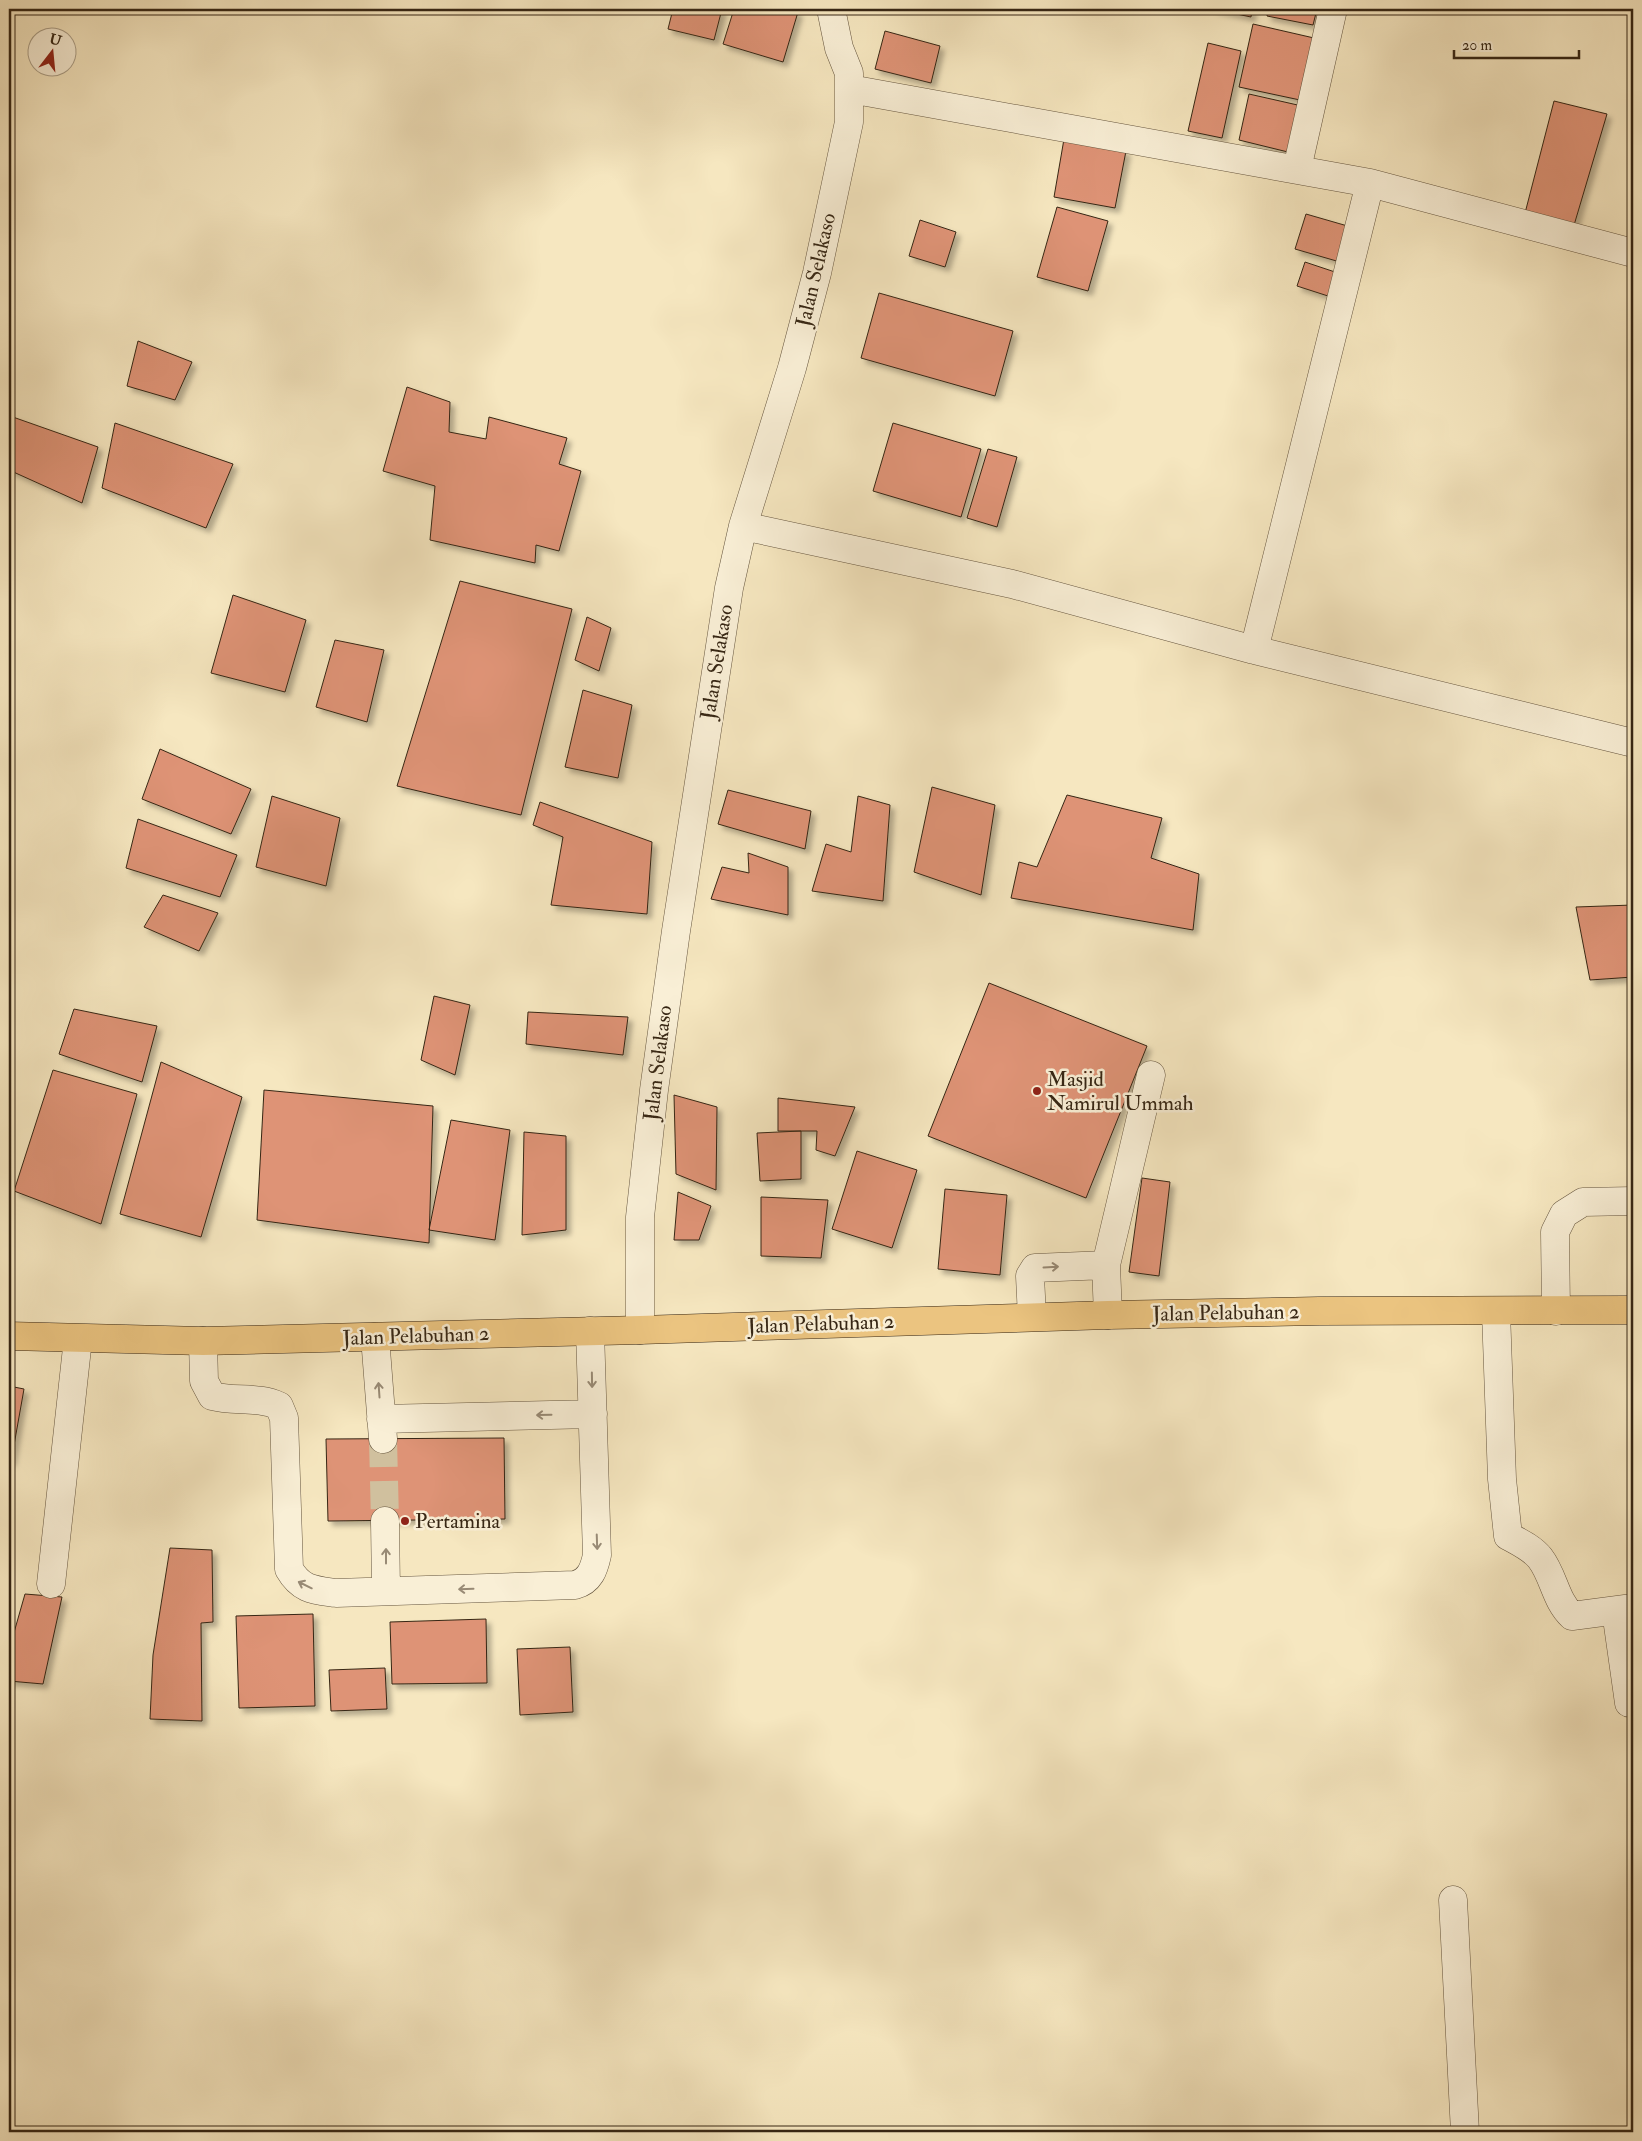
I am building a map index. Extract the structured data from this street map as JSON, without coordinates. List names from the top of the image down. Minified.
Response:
{"streets":{"main road":["Jalan Pelabuhan 2"],"street":["Jalan Selakaso"]},"crossings":[["Jalan Selakaso","Jalan Pelabuhan 2"]],"places":["Masjid Namirul Ummah","Pertamina"],"scale_bar":"20 m","north":"top"}
